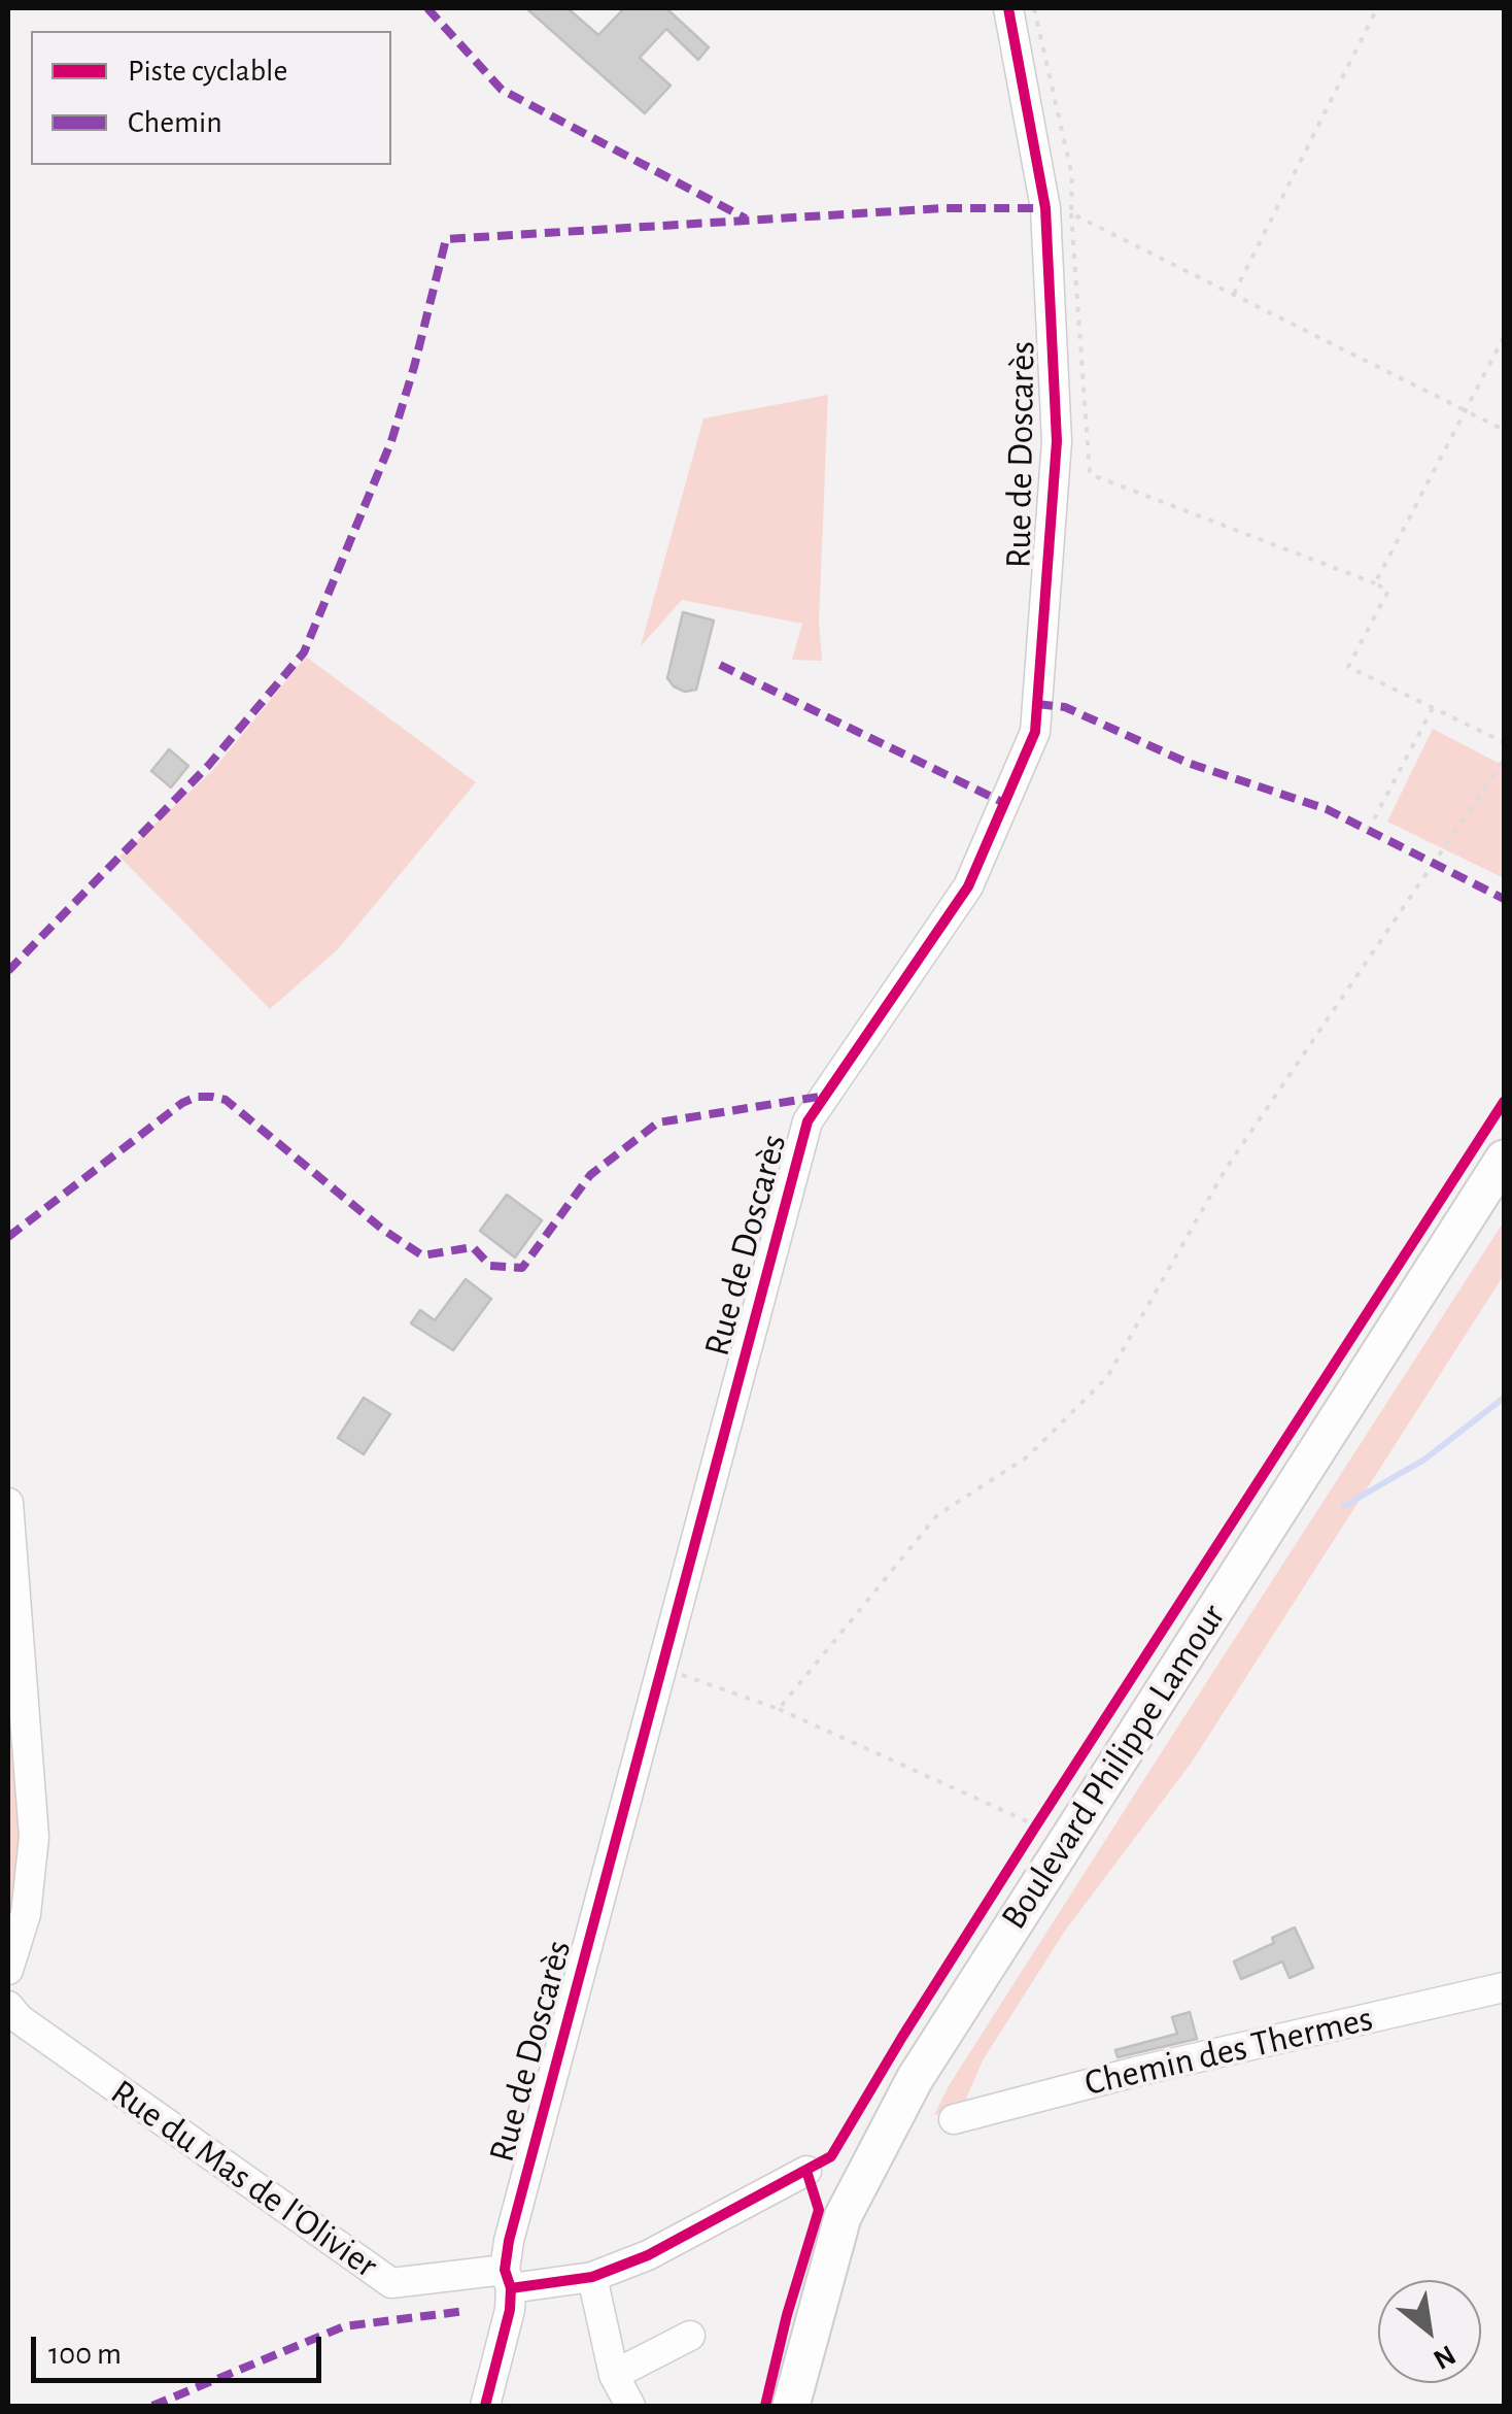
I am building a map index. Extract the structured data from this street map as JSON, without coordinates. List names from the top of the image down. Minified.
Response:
{"streets":{"main road":["Boulevard Philippe Lamour"],"street":["Rue de Doscarès","Chemin des Thermes","Rue du Mas de l'Olivier"]},"crossings":[["Rue de Doscarès","Rue du Mas de l'Olivier"]],"legend":["Piste cyclable","Chemin"],"scale_bar":"100 m","north":"bottom right"}
